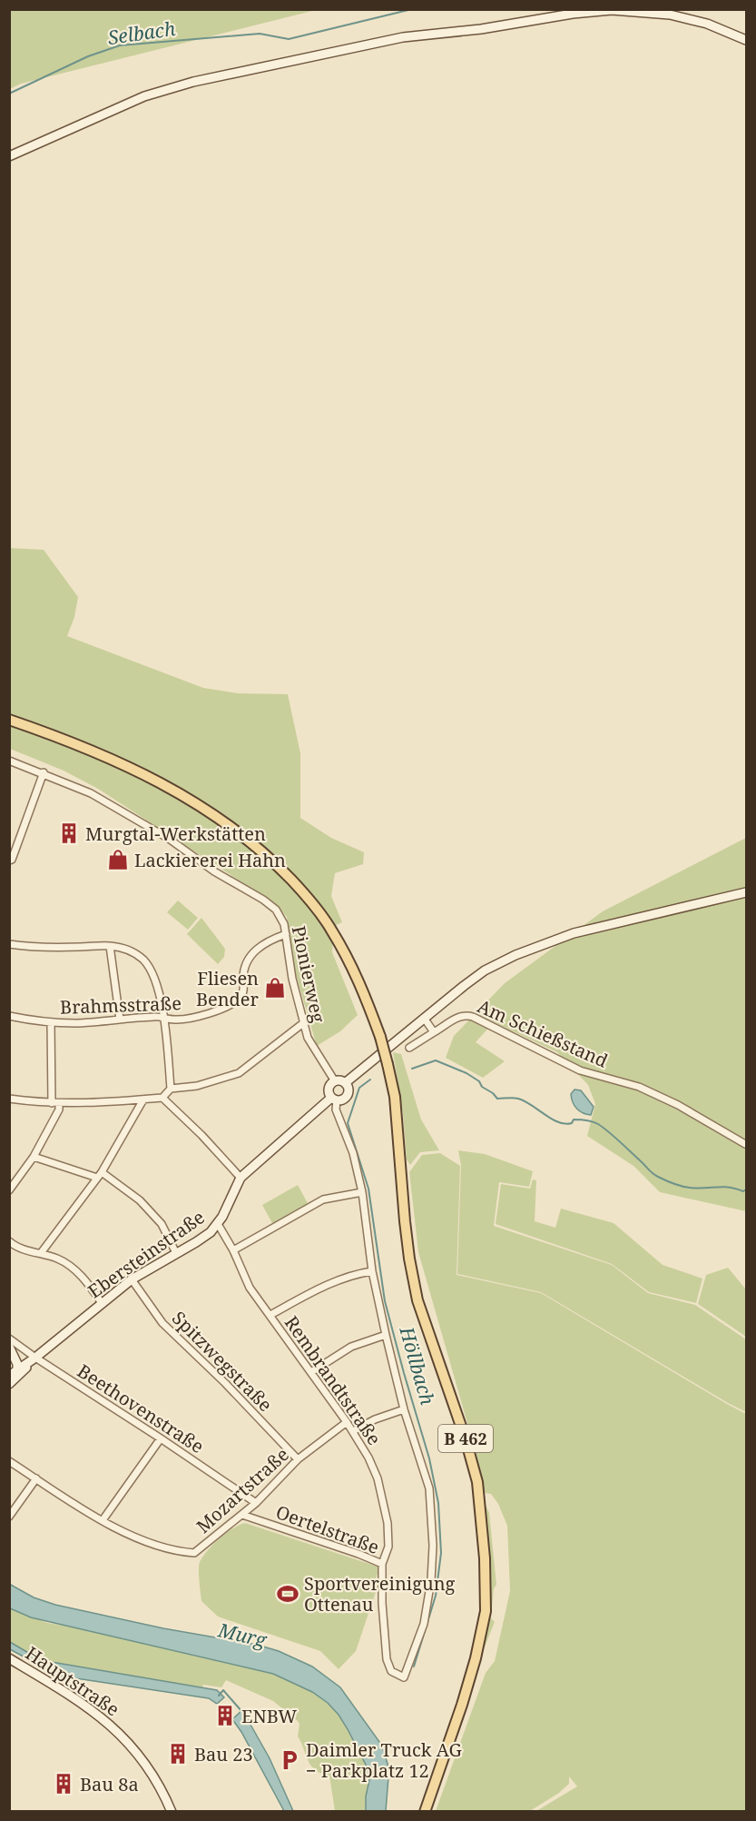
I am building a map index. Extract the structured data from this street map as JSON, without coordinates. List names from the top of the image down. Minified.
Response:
{"streets":{"main road":["B 462"],"street":["Pionierweg","Brahmsstraße","Am Schießstand","Ebersteinstraße","Spitzwegstraße","Rembrandtstraße","Beethovenstraße","Mozartstraße","Oertelstraße","Hauptstraße"]},"crossings":[["Pionierweg","Brahmsstraße"],["Pionierweg","Ebersteinstraße"],["Ebersteinstraße","Spitzwegstraße"],["Ebersteinstraße","Rembrandtstraße"],["Ebersteinstraße","Beethovenstraße"],["Spitzwegstraße","Mozartstraße"],["Rembrandtstraße","Mozartstraße"],["Rembrandtstraße","Oertelstraße"],["Beethovenstraße","Mozartstraße"],["Mozartstraße","Oertelstraße"]],"water":["Selbach","Höllbach","Murg"],"places":{"building":["Murgtal-Werkstätten","ENBW","Bau 23","Bau 8a"],"shop":["Lackiererei Hahn","Fliesen Bender"],"sports":["Sportvereinigung Ottenau"],"parking":["Daimler Truck AG − Parkplatz 12"]}}
